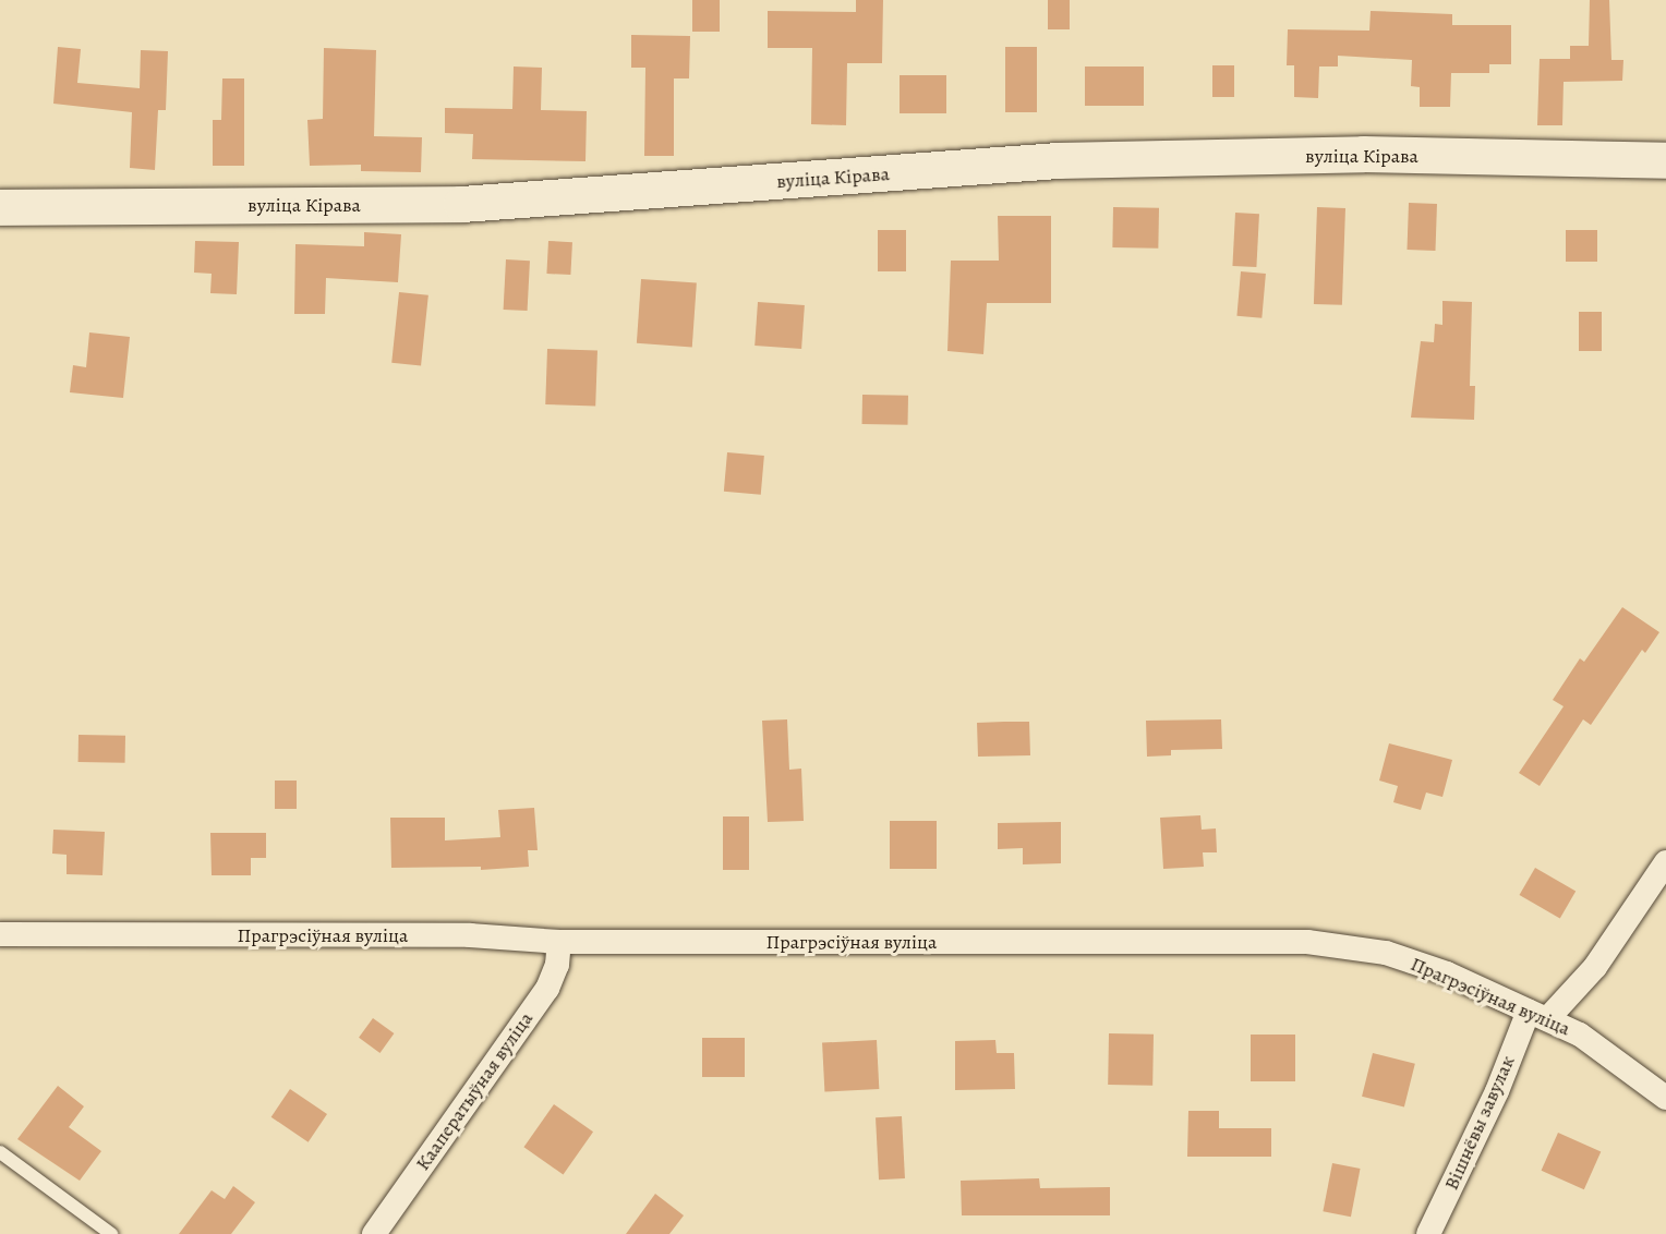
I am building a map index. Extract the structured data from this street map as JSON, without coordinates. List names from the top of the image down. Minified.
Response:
{"streets":{"street":["вуліца Кірава","Прагрэсіўная вуліца","Кааператыўная вуліца","Вішнёвы завулак"]},"crossings":[["Прагрэсіўная вуліца","Кааператыўная вуліца"],["Прагрэсіўная вуліца","Вішнёвы завулак"]]}
